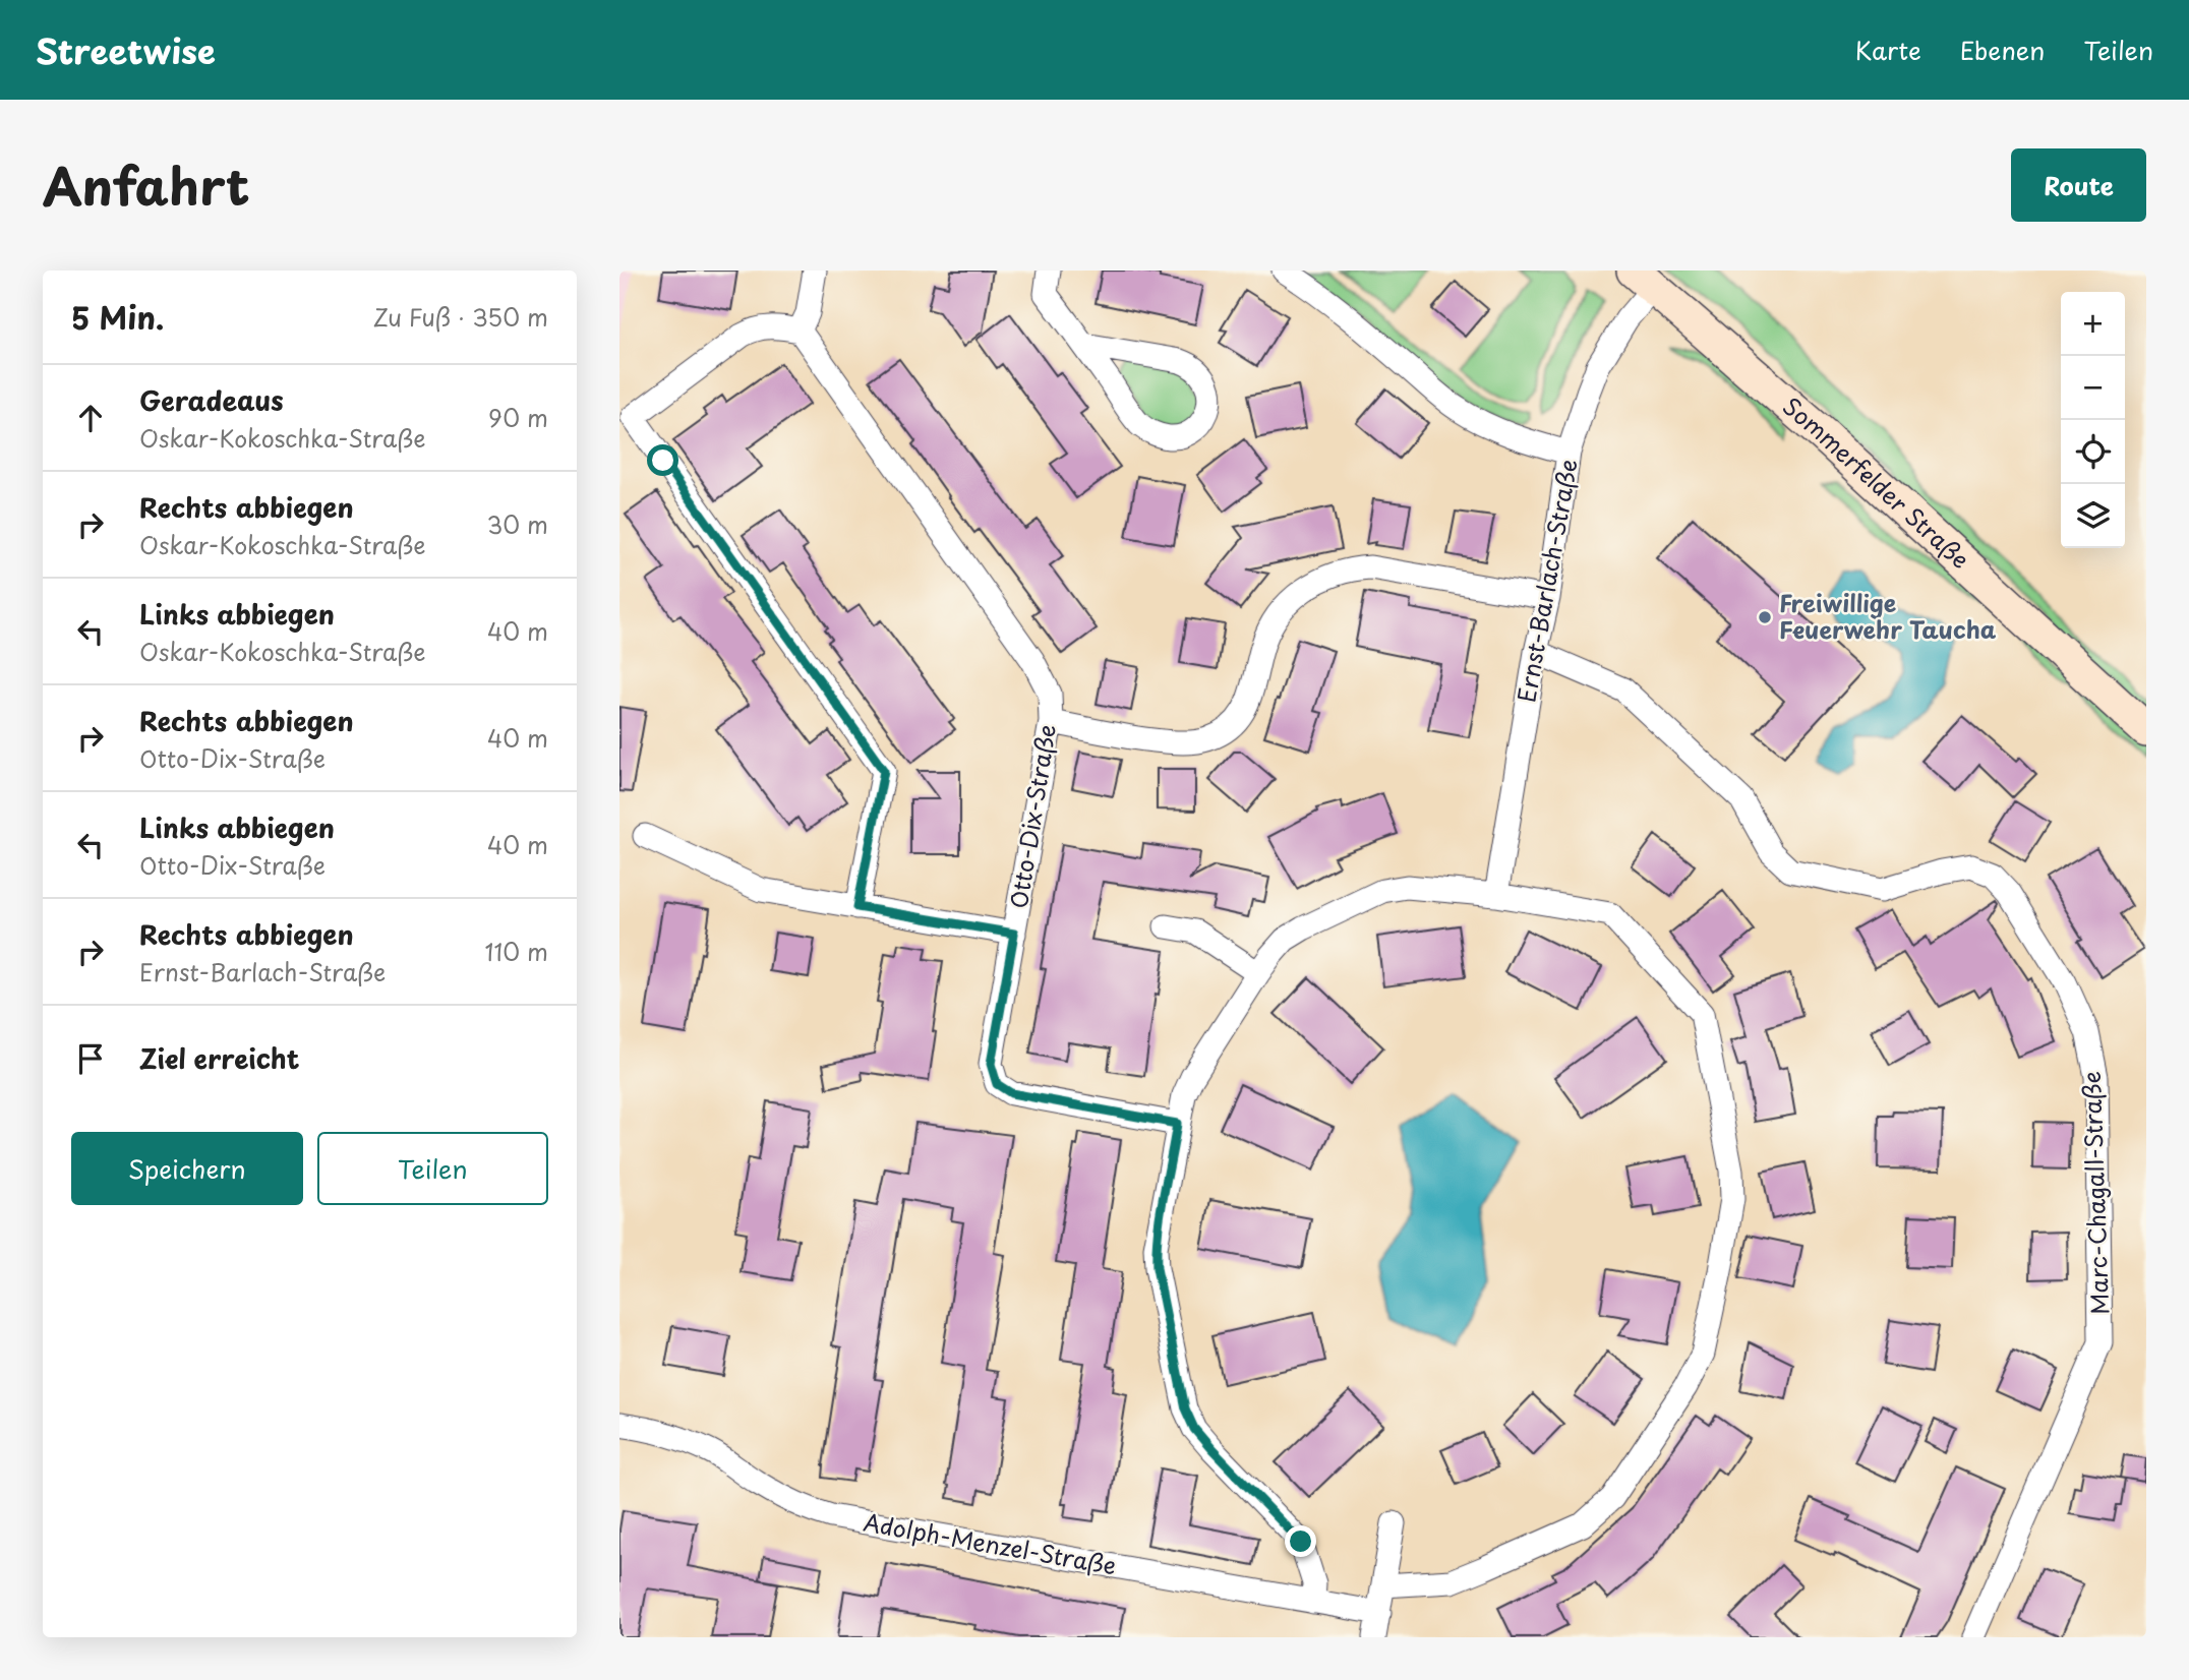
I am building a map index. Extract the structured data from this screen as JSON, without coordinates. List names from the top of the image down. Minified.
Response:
{"streets":{"main road":["Sommerfelder Straße"],"street":["Ernst-Barlach-Straße","Otto-Dix-Straße","Marc-Chagall-Straße","Adolph-Menzel-Straße"]},"crossings":[["Sommerfelder Straße","Ernst-Barlach-Straße"],["Ernst-Barlach-Straße","Marc-Chagall-Straße"]],"places":["Freiwillige Feuerwehr Taucha"],"page":{"header":"Streetwise","nav":["Karte","Ebenen","Teilen"],"title":"Anfahrt","buttons":["Route",["Speichern","Teilen"]],"heading":["5 Min.","Zu Fuß · 350 m"],"map_buttons":["+","−"],"list":[["Geradeaus","Oskar-Kokoschka-Straße","90 m"],["Rechts abbiegen","Oskar-Kokoschka-Straße","30 m"],["Links abbiegen","Oskar-Kokoschka-Straße","40 m"],["Rechts abbiegen","Otto-Dix-Straße","40 m"],["Links abbiegen","Otto-Dix-Straße","40 m"],["Rechts abbiegen","Ernst-Barlach-Straße","110 m"],"Ziel erreicht"]}}
